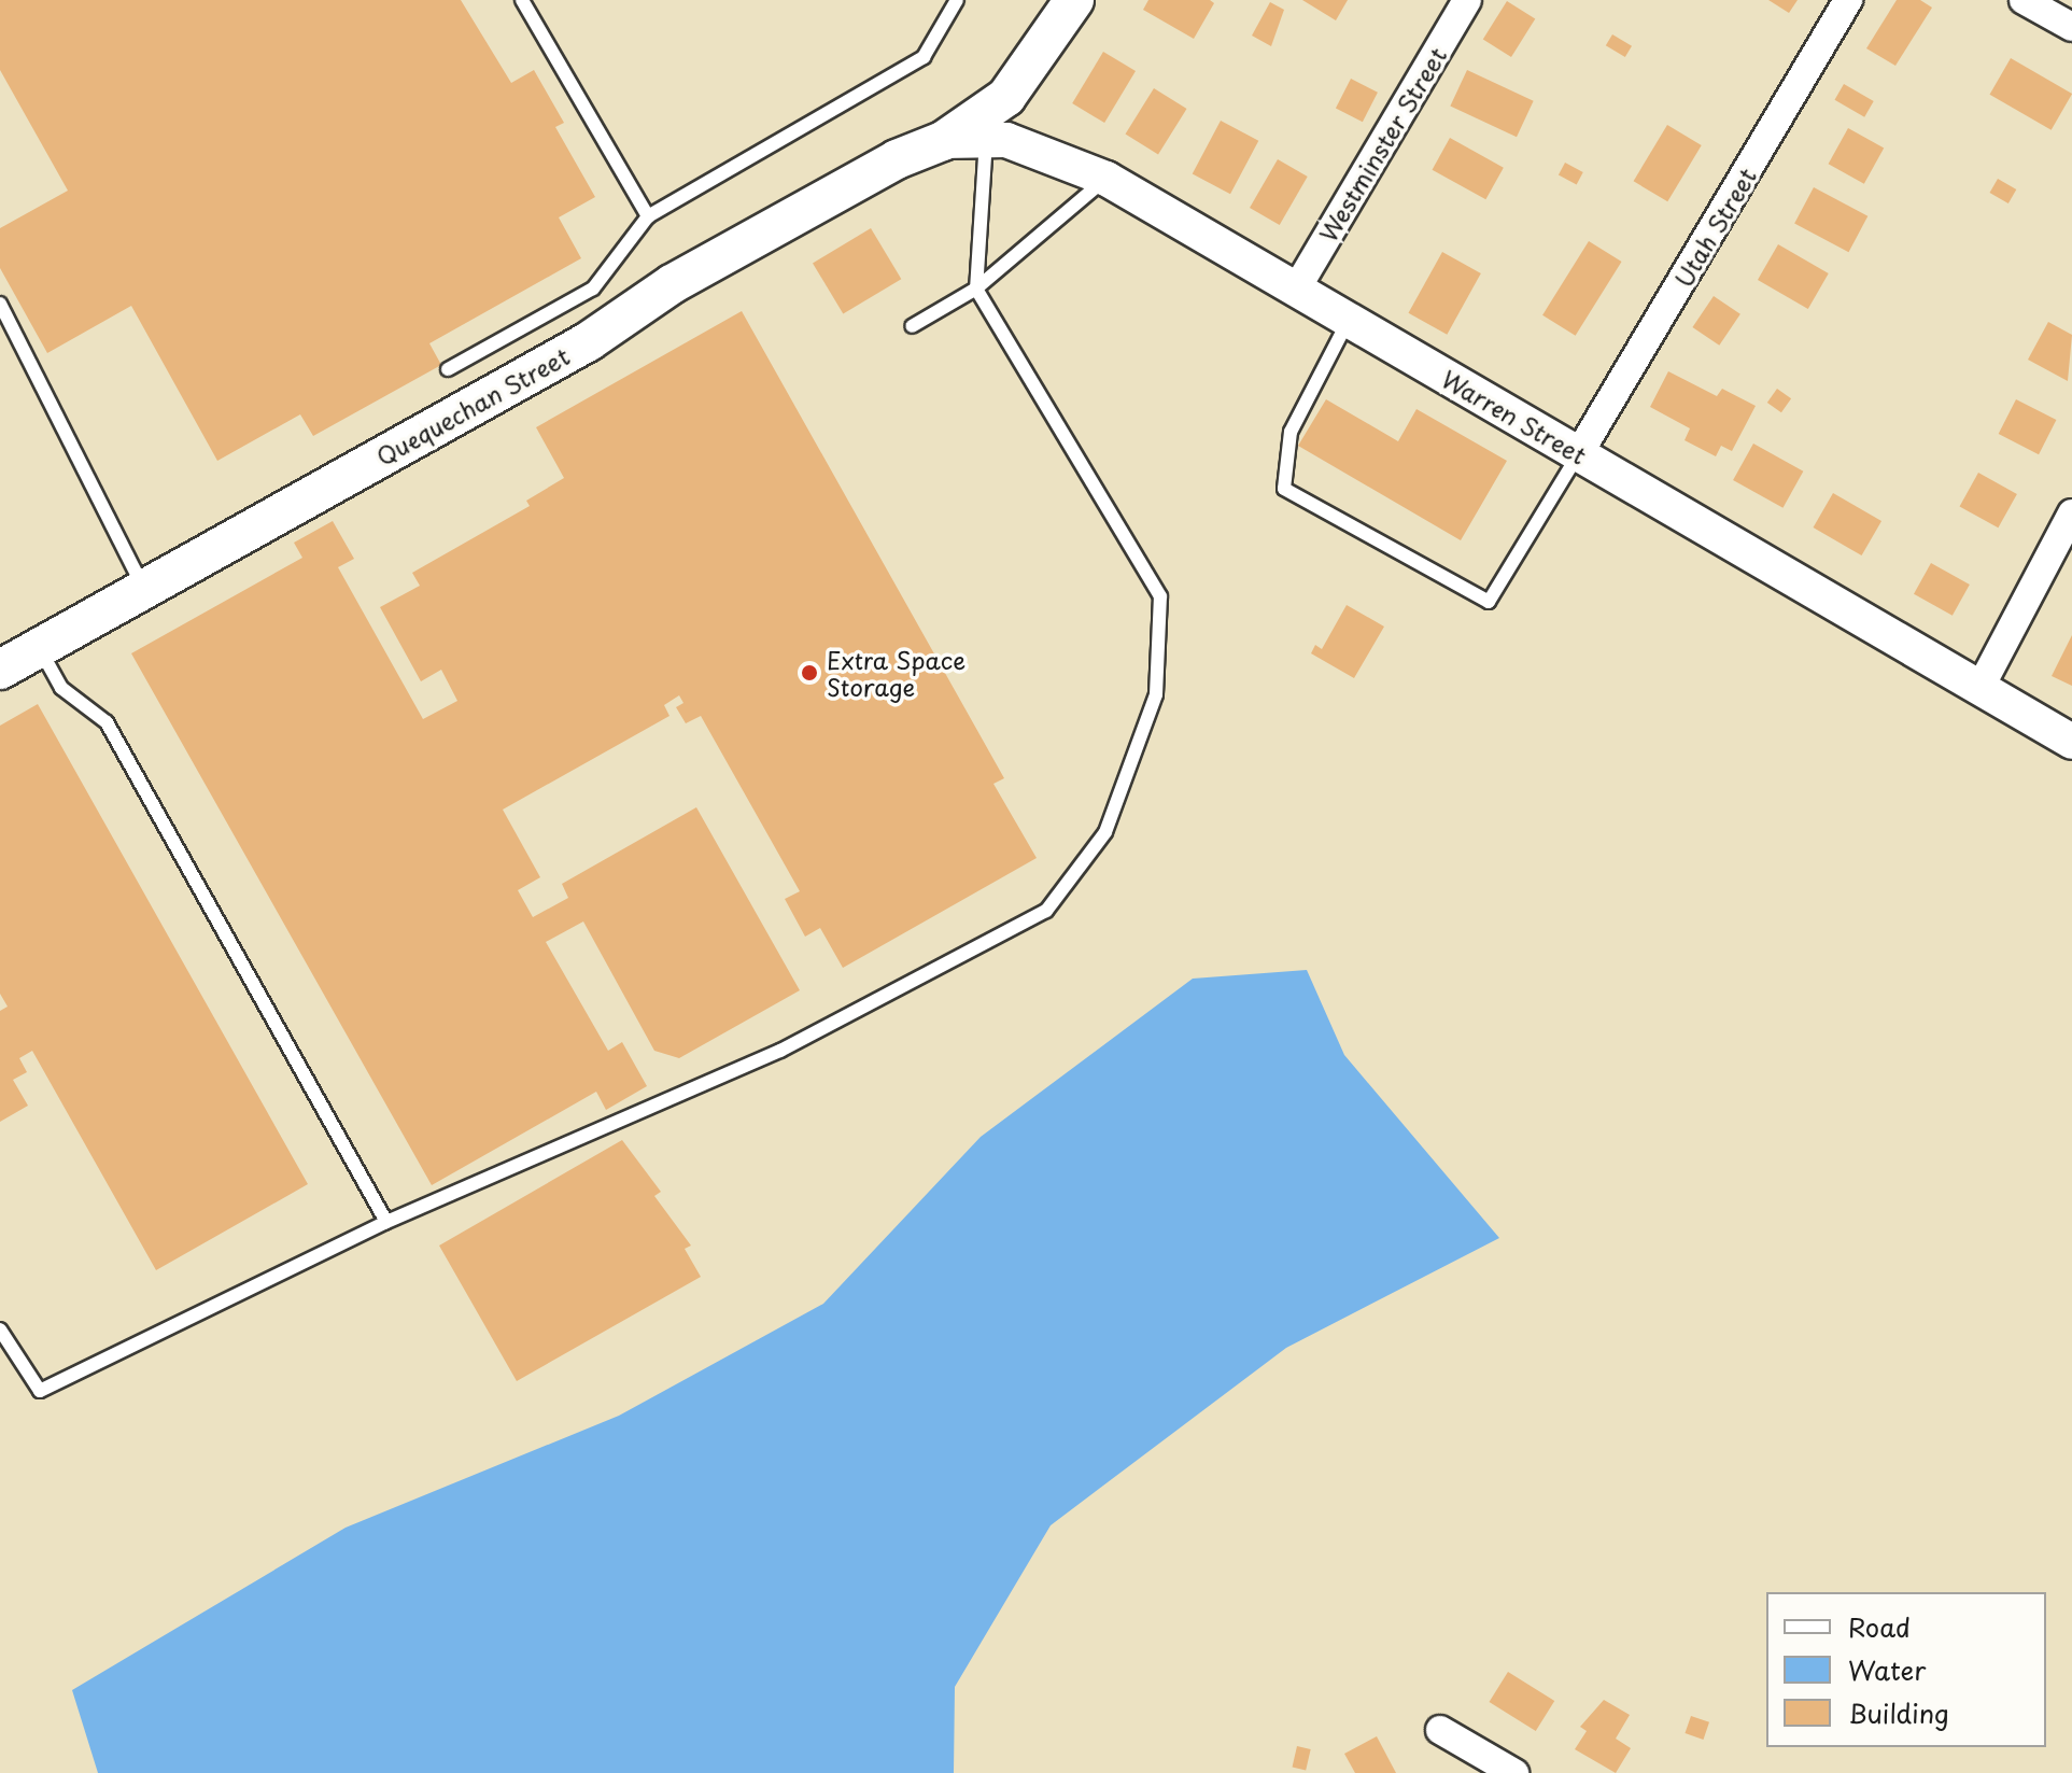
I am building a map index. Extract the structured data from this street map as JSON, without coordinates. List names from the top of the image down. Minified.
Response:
{"streets":{"main road":["Quequechan Street"],"street":["Westminster Street","Utah Street","Warren Street"]},"crossings":[["Westminster Street","Warren Street"],["Utah Street","Warren Street"],["Quequechan Street","Warren Street"]],"places":["Extra Space Storage"],"legend":["Road","Water","Building"]}
